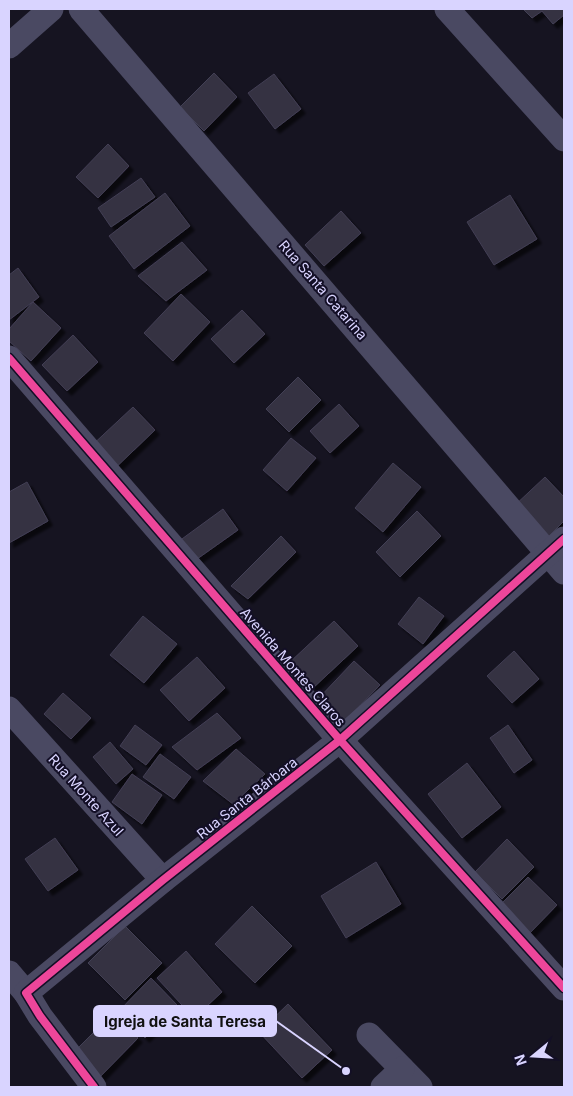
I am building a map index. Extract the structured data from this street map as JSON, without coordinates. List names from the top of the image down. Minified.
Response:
{"streets":{"street":["Rua Santa Catarina","Avenida Montes Claros","Rua Monte Azul","Rua Santa Bárbara"]},"crossings":[["Rua Santa Catarina","Rua Santa Bárbara"],["Avenida Montes Claros","Rua Santa Bárbara"],["Rua Monte Azul","Rua Santa Bárbara"]],"places":["Igreja de Santa Teresa"],"north":"left"}
